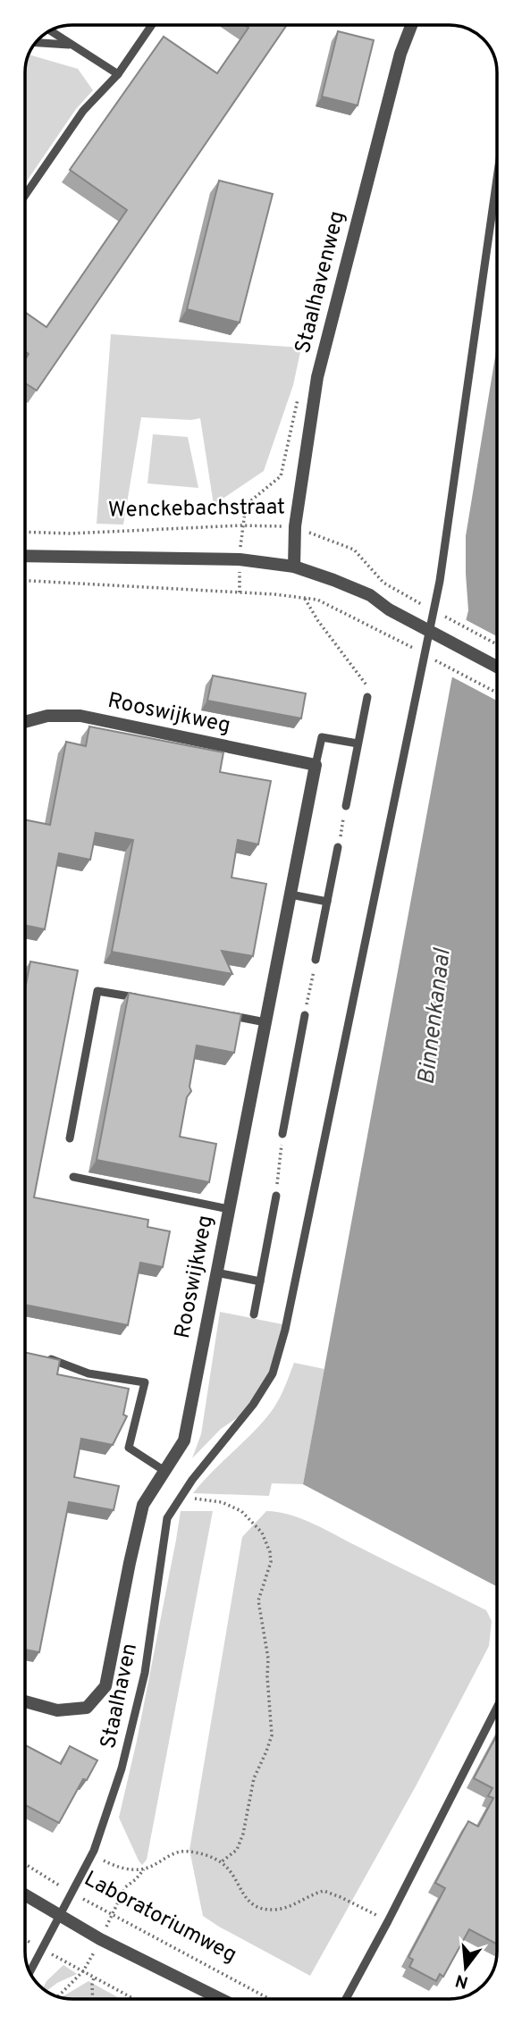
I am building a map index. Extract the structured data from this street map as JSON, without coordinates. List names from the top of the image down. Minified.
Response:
{"streets":{"street":["Staalhavenweg","Rooswijkweg","Laboratoriumweg"],"lane":["Staalhaven"],"path":["Wenckebachstraat"]},"crossings":[["Staalhavenweg","Wenckebachstraat"],["Staalhaven","Laboratoriumweg"]],"water":["Binnenkanaal"],"north":"bottom"}
